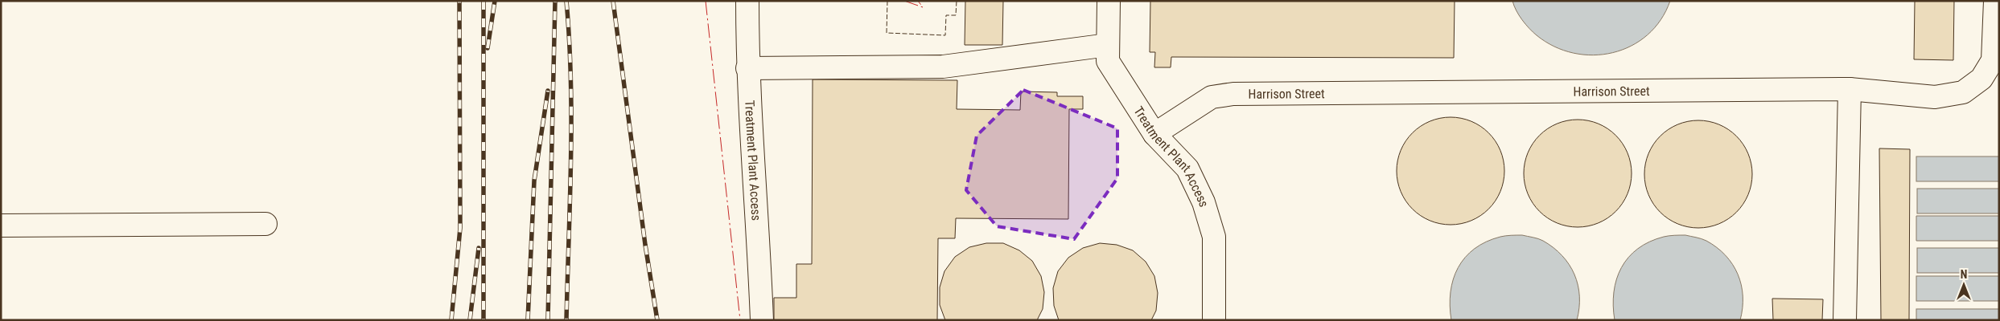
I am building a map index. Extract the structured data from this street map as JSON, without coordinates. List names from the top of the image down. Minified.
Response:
{"streets":{"lane":["Harrison Street","Treatment Plant Access"]},"crossings":[["Harrison Street","Treatment Plant Access"]],"north":"top"}
